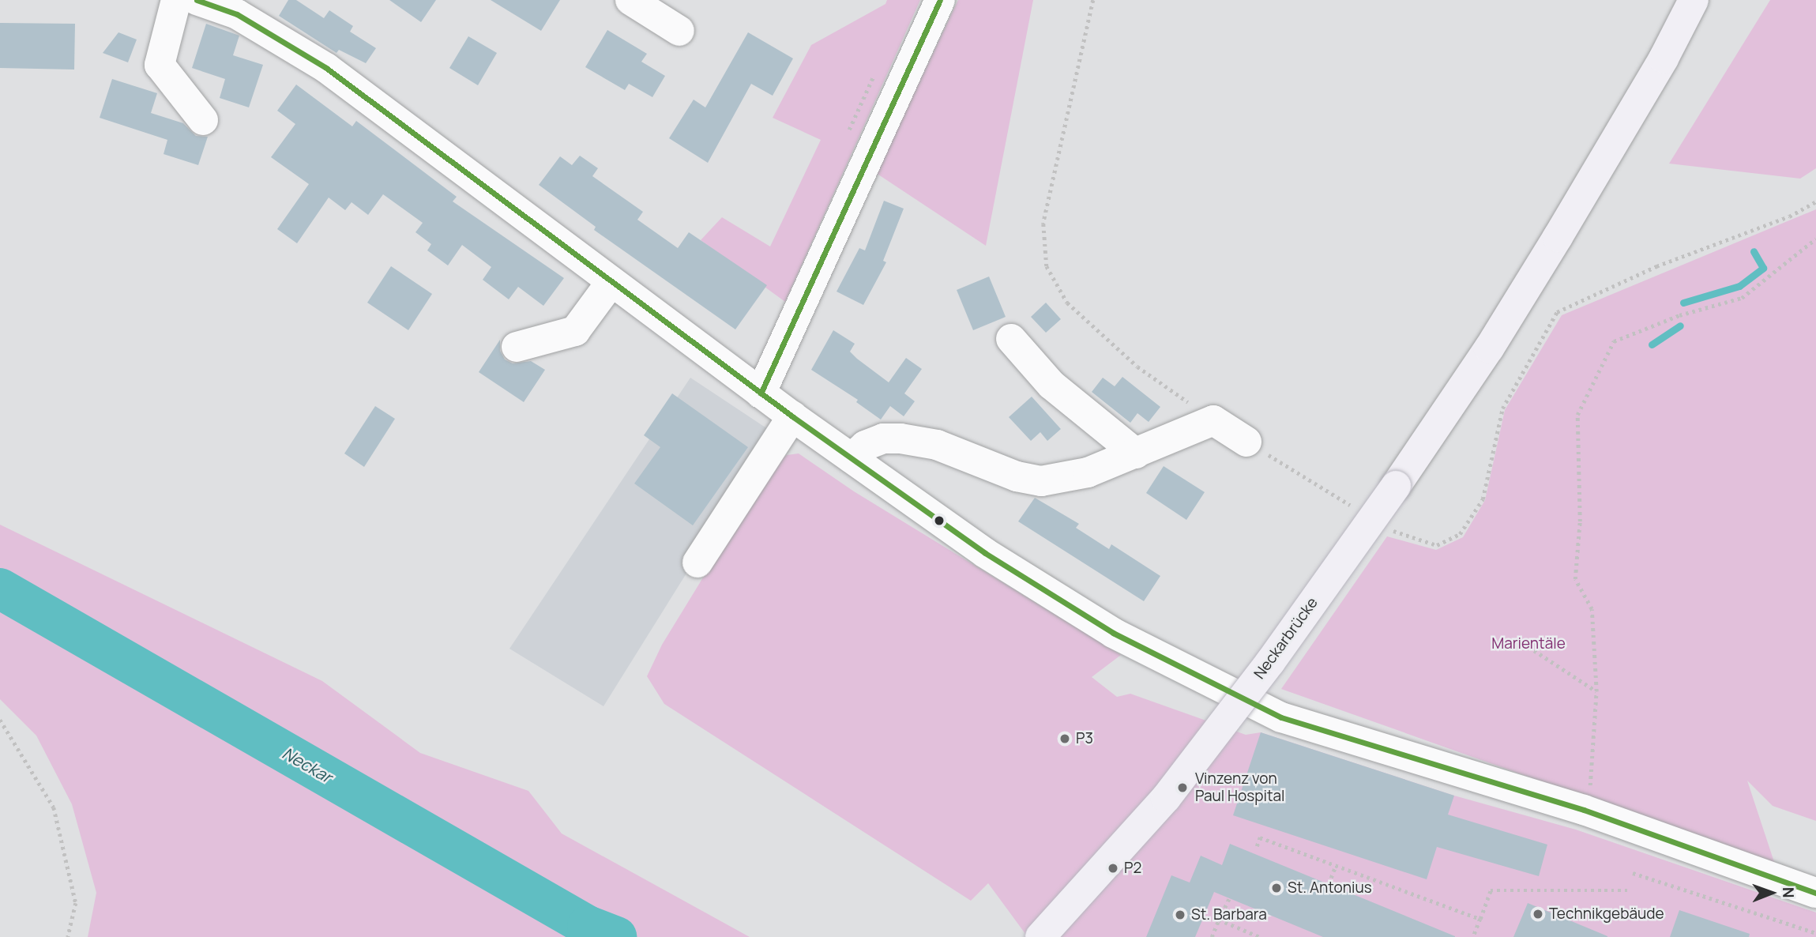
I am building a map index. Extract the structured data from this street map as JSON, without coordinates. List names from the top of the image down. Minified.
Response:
{"streets":{"main road":["Neckarbrücke"]},"water":["Neckar"],"parks":["Marientäle"],"places":["P3","Vinzenz von Paul Hospital","P2","St. Antonius","Technikgebäude","St. Barbara"],"north":"right"}
